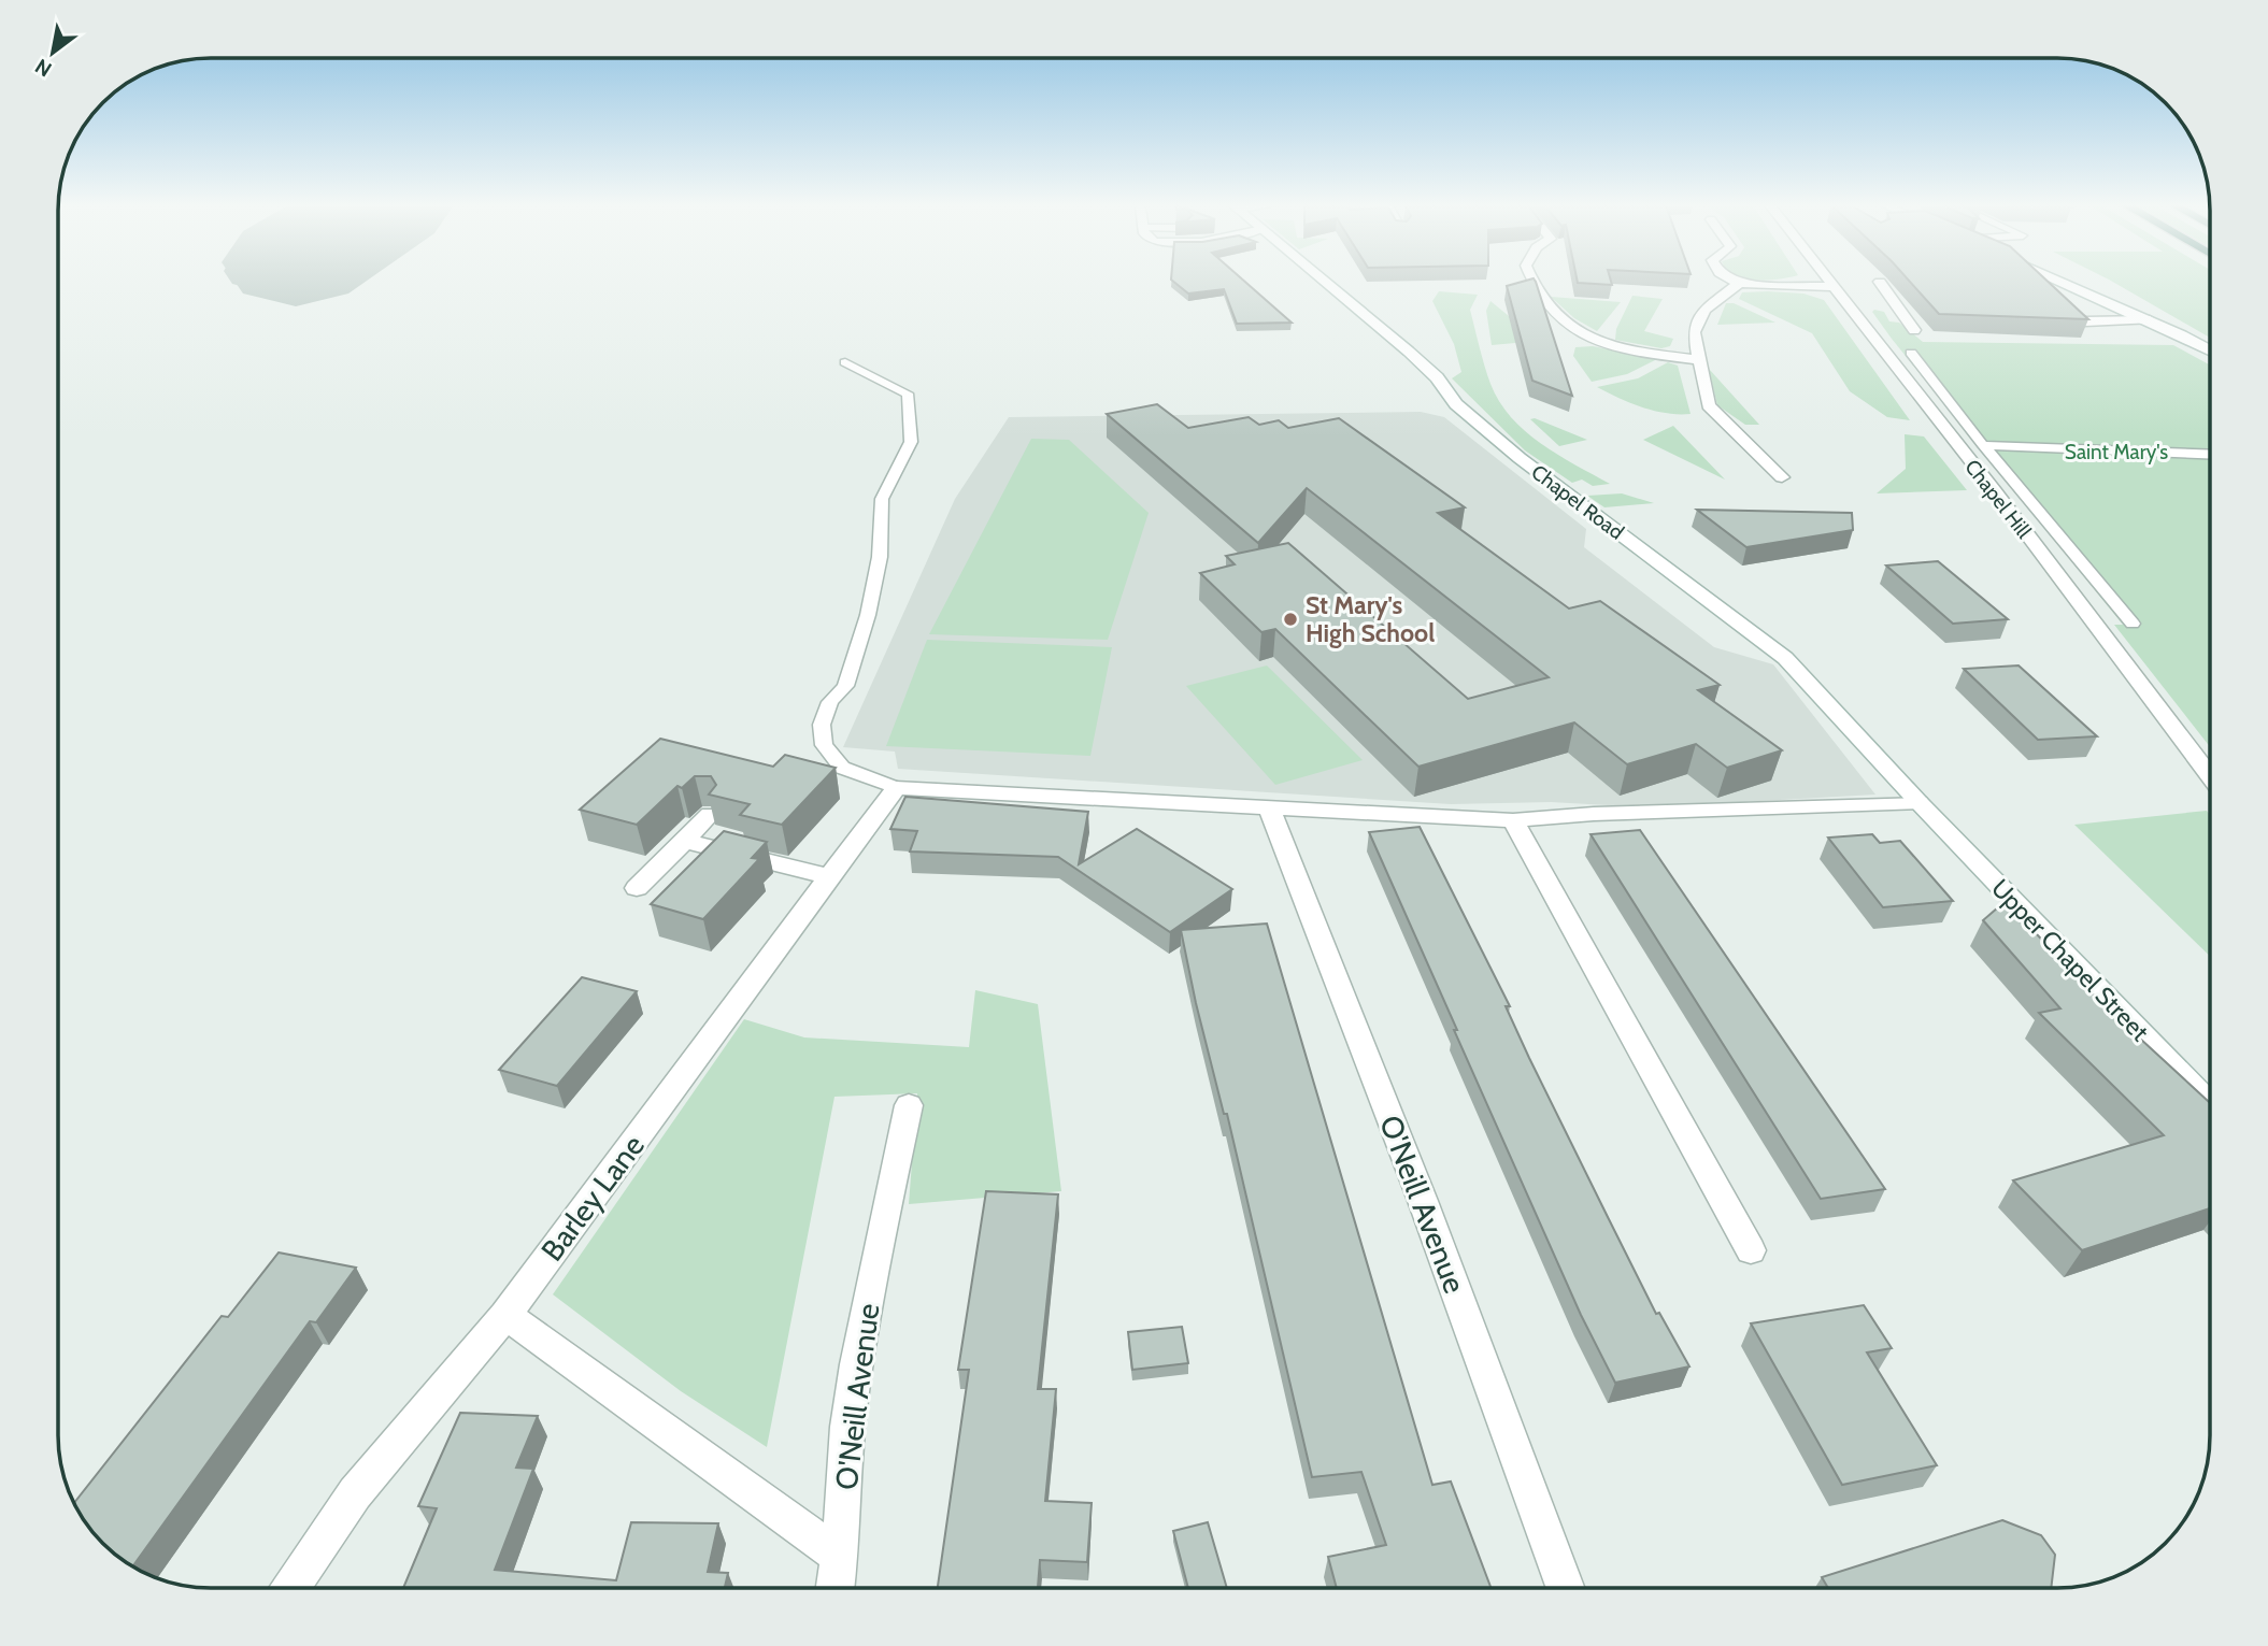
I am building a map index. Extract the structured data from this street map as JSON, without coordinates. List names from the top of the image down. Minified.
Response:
{"streets":{"street":["Chapel Hill","Chapel Road","Upper Chapel Street","Barley Lane","O'Neill Avenue"]},"crossings":[["Chapel Road","Upper Chapel Street"]],"parks":["Saint Mary's"],"places":["St Mary's High School"],"north":"bottom left"}
